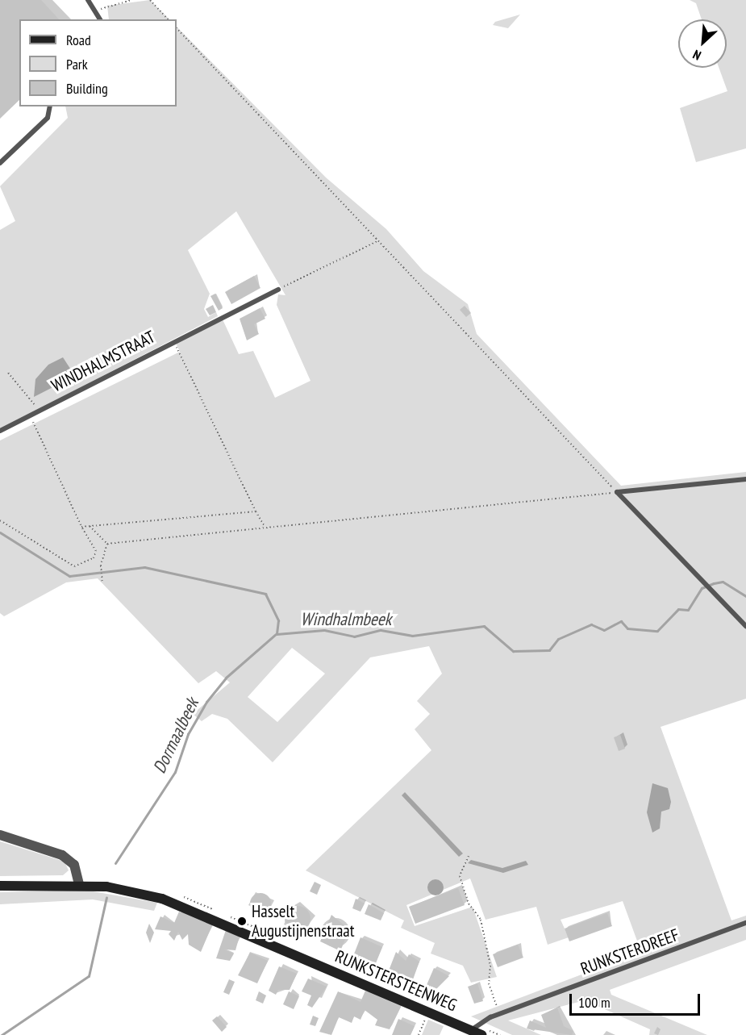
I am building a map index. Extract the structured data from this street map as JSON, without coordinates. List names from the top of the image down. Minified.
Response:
{"streets":{"street":["RUNKSTERSTEENWEG"],"lane":["WINDHALMSTRAAT","RUNKSTERDREEF"]},"crossings":[["RUNKSTERDREEF","RUNKSTERSTEENWEG"]],"water":["Windhalmbeek","Dormaalbeek"],"places":["Hasselt Augustijnenstraat"],"legend":["Road","Park","Building"],"scale_bar":"100 m","north":"bottom left"}
